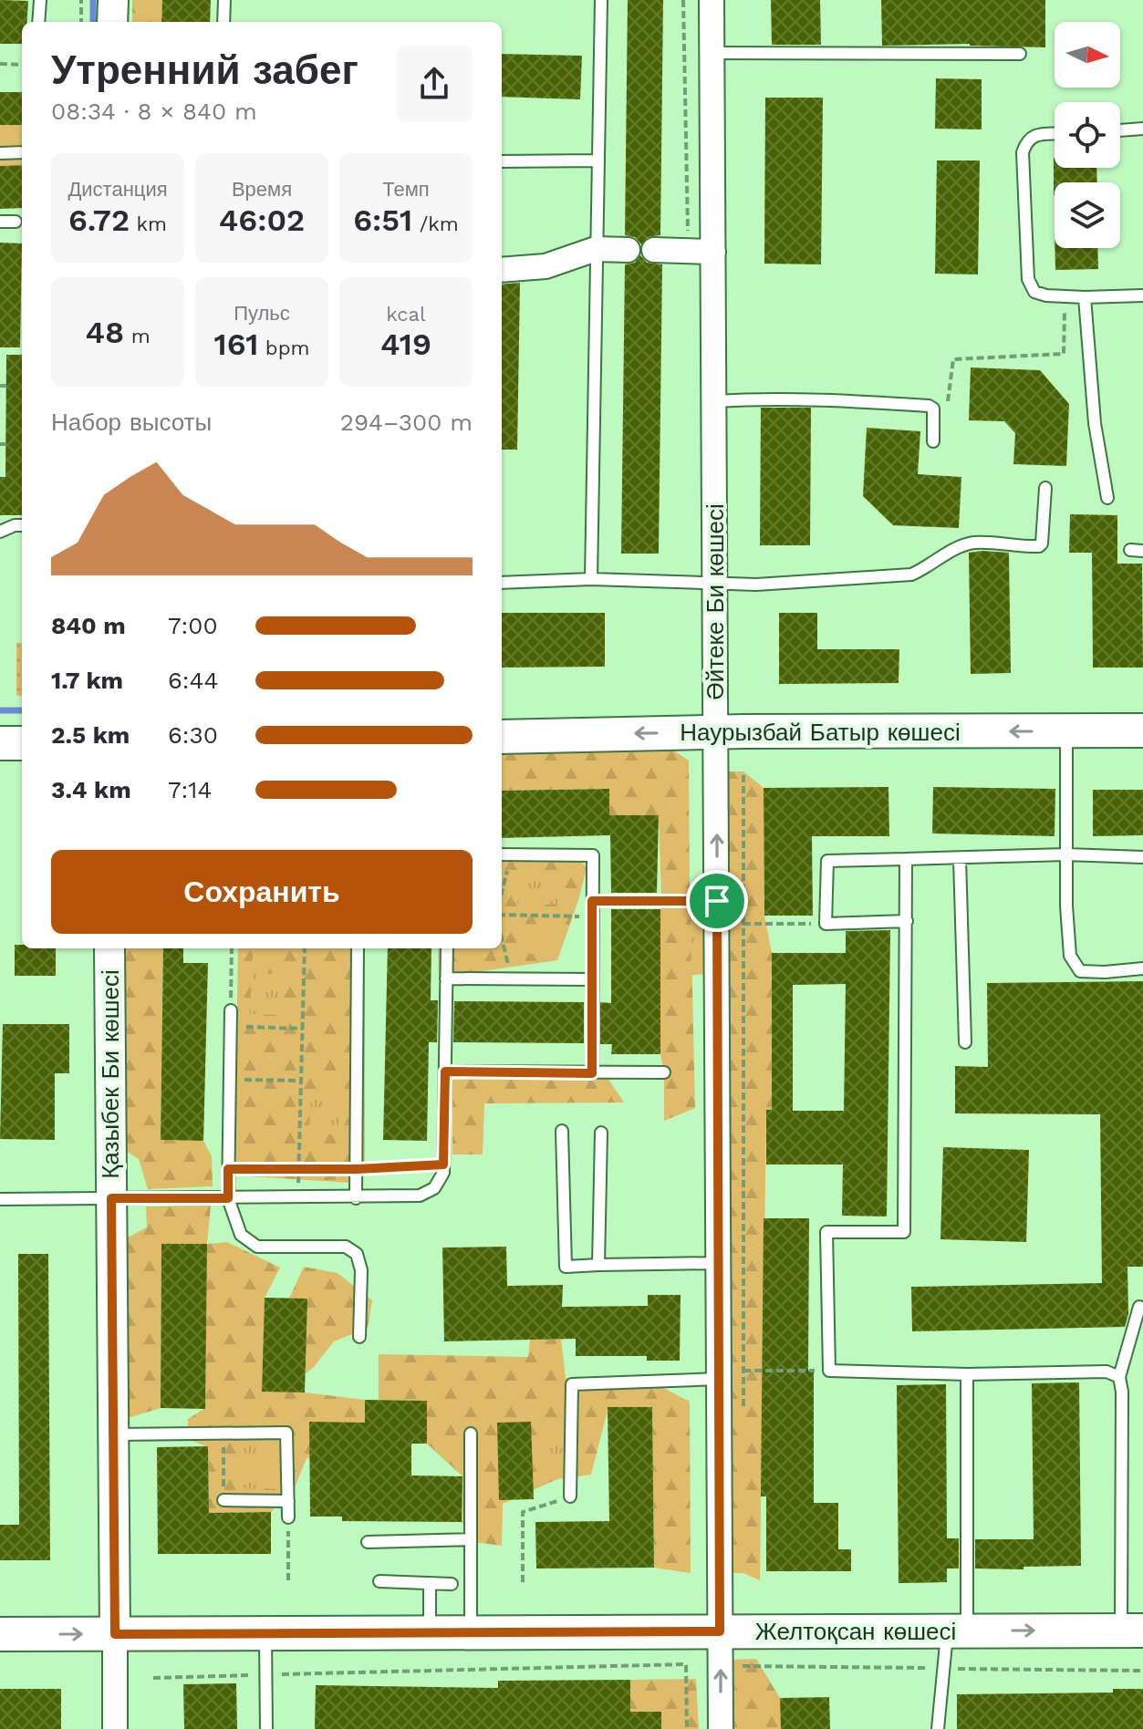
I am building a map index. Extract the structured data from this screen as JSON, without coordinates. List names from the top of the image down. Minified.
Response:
{"streets":{"main road":["Наурызбай Батыр көшесі","Желтоқсан көшесі"],"street":["Әйтеке Би көшесі","Қазыбек Би көшесі"]},"crossings":[["Әйтеке Би көшесі","Наурызбай Батыр көшесі"],["Әйтеке Би көшесі","Желтоқсан көшесі"],["Қазыбек Би көшесі","Желтоқсан көшесі"]],"one_way":["Наурызбай Батыр көшесі"],"north":"right","page":{"heading":["Утренний забег","08:34 · 8 × 840 m"],"stats":[["Дистанция","6.72 km"],["Время","46:02"],["Темп","6:51 /km"],["48 m"],["Пульс","161 bpm"],["kcal","419"]],"chart":["Набор высоты","294–300 m"],"list":[{"name":"840 m","note":"7:00"},{"name":"1.7 km","note":"6:44"},{"name":"2.5 km","note":"6:30"},{"name":"3.4 km","note":"7:14"}],"buttons":"Сохранить"}}
